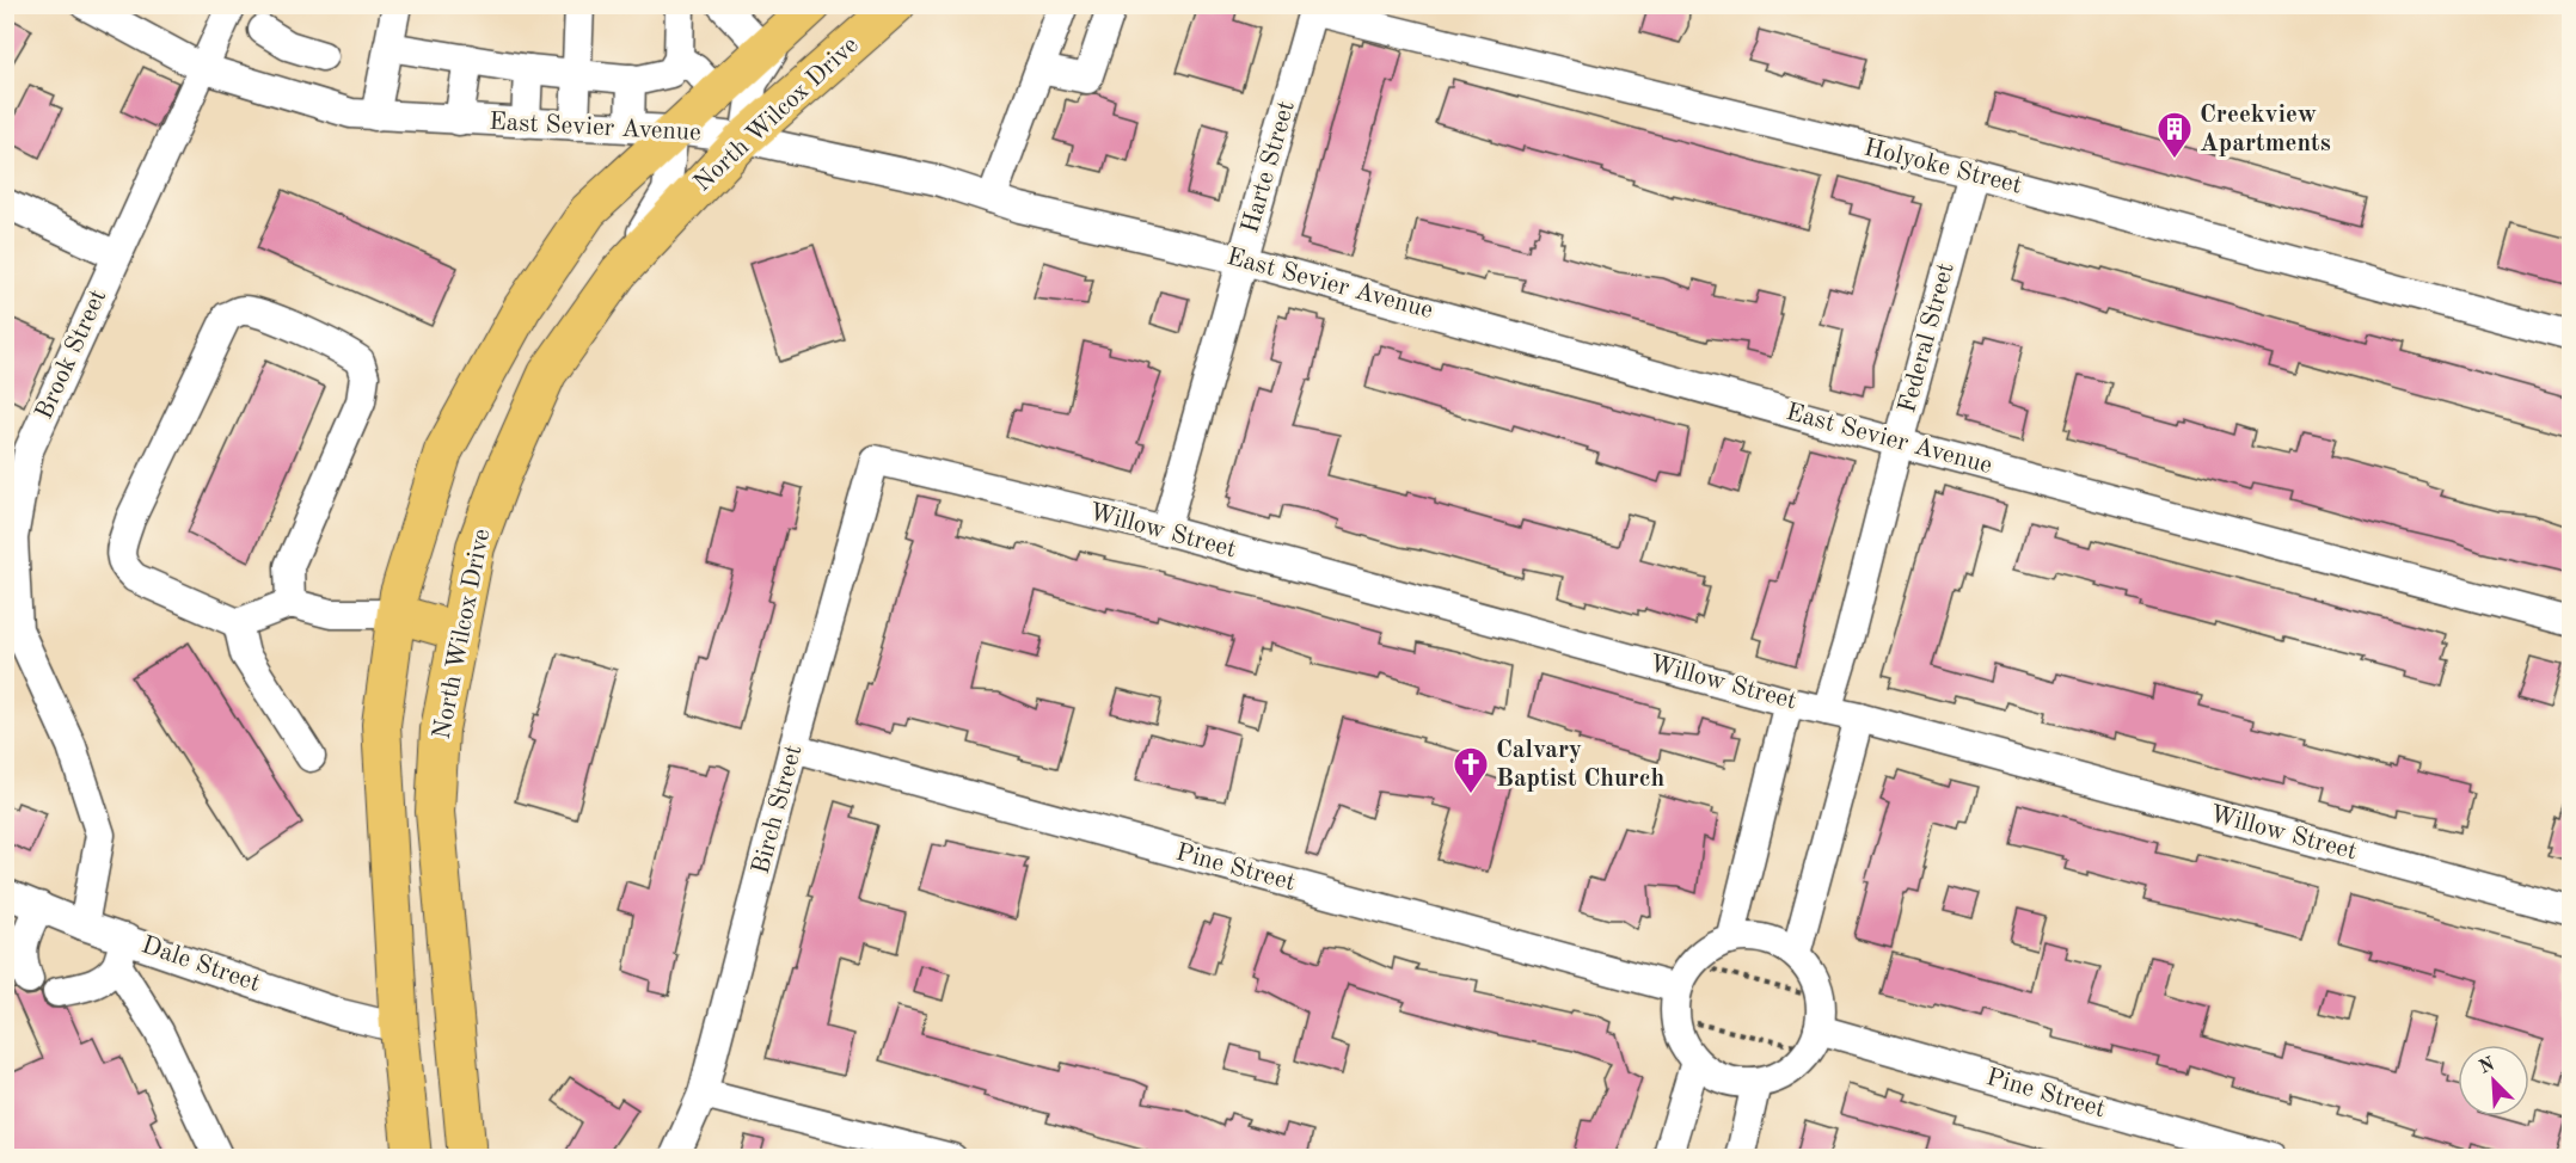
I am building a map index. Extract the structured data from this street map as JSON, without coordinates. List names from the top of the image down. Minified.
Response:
{"streets":{"main road":["North Wilcox Drive"],"street":["East Sevier Avenue","Harte Street","Holyoke Street","Federal Street","Brook Street","Willow Street","Birch Street","Pine Street","Dale Street"]},"crossings":[["North Wilcox Drive","East Sevier Avenue"],["East Sevier Avenue","Harte Street"],["East Sevier Avenue","Federal Street"],["East Sevier Avenue","Brook Street"],["Harte Street","Holyoke Street"],["Harte Street","Willow Street"],["Holyoke Street","Federal Street"],["Federal Street","Willow Street"],["Brook Street","Dale Street"],["Willow Street","Birch Street"],["Birch Street","Pine Street"]],"places":{"building":["Creekview Apartments"],"church":["Calvary Baptist Church"]},"north":"top left"}
